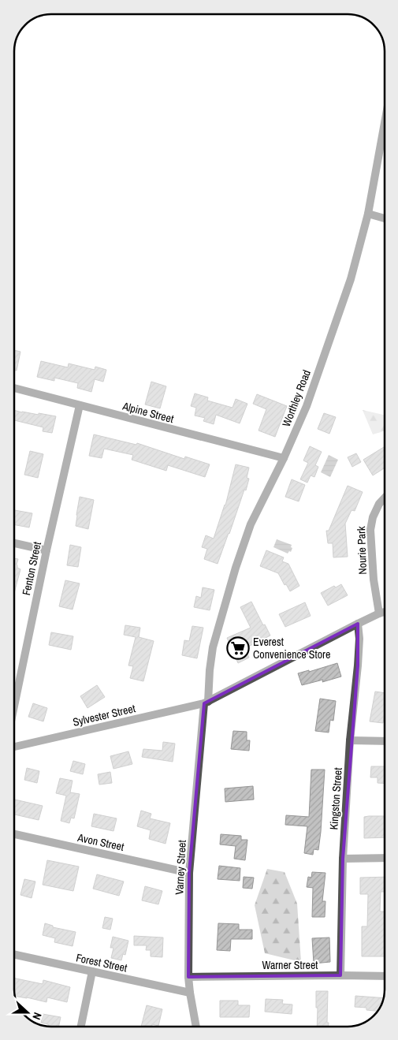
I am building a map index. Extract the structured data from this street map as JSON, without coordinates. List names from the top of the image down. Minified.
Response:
{"streets":{"street":["Worthley Road","Alpine Street","Nourie Park","Fenton Street","Sylvester Street","Kingston Street","Avon Street","Varney Street","Forest Street","Warner Street"]},"crossings":[["Worthley Road","Alpine Street"],["Worthley Road","Sylvester Street"],["Worthley Road","Varney Street"],["Alpine Street","Fenton Street"],["Nourie Park","Sylvester Street"],["Sylvester Street","Kingston Street"],["Sylvester Street","Varney Street"],["Kingston Street","Warner Street"],["Avon Street","Varney Street"],["Varney Street","Forest Street"],["Varney Street","Warner Street"]],"places":{"supermarket":["Everest Convenience Store"]},"north":"right"}
